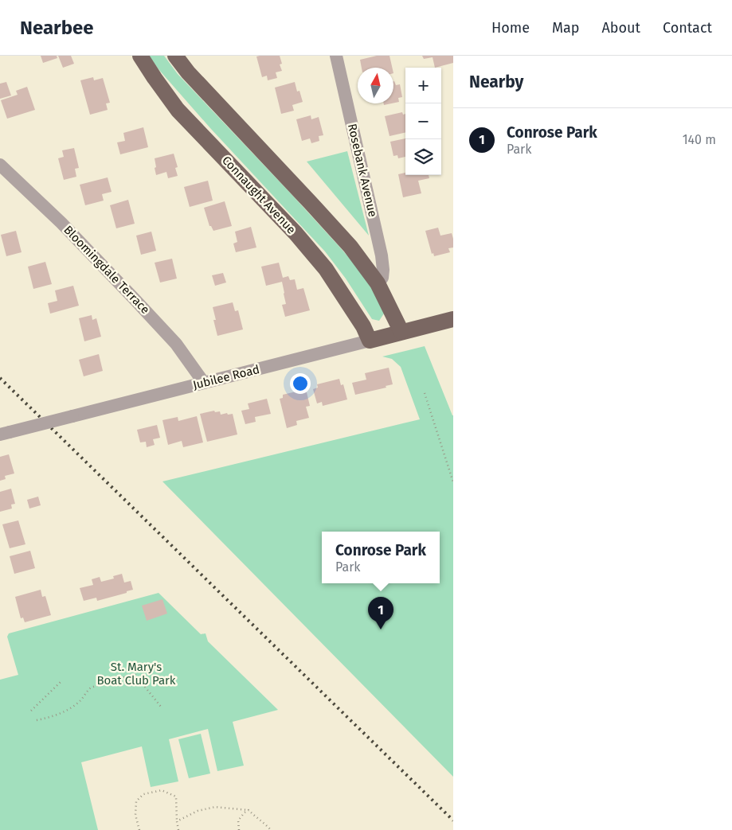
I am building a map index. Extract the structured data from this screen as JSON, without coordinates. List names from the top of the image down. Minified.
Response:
{"streets":{"main road":["Connaught Avenue","Jubilee Road"],"street":["Rosebank Avenue","Bloomingdale Terrace"]},"crossings":[["Connaught Avenue","Jubilee Road"],["Bloomingdale Terrace","Jubilee Road"]],"parks":["St. Mary's Boat Club Park"],"north":"top","page":{"header":"Nearbee","nav":["Home","Map","About","Contact"],"heading":"Nearby","map_buttons":["+","−"],"list":[{"mark":"1","name":"Conrose Park","note":"Park","value":"140 m"}],"popup":["Conrose Park","Park"],"pins":"1"}}
